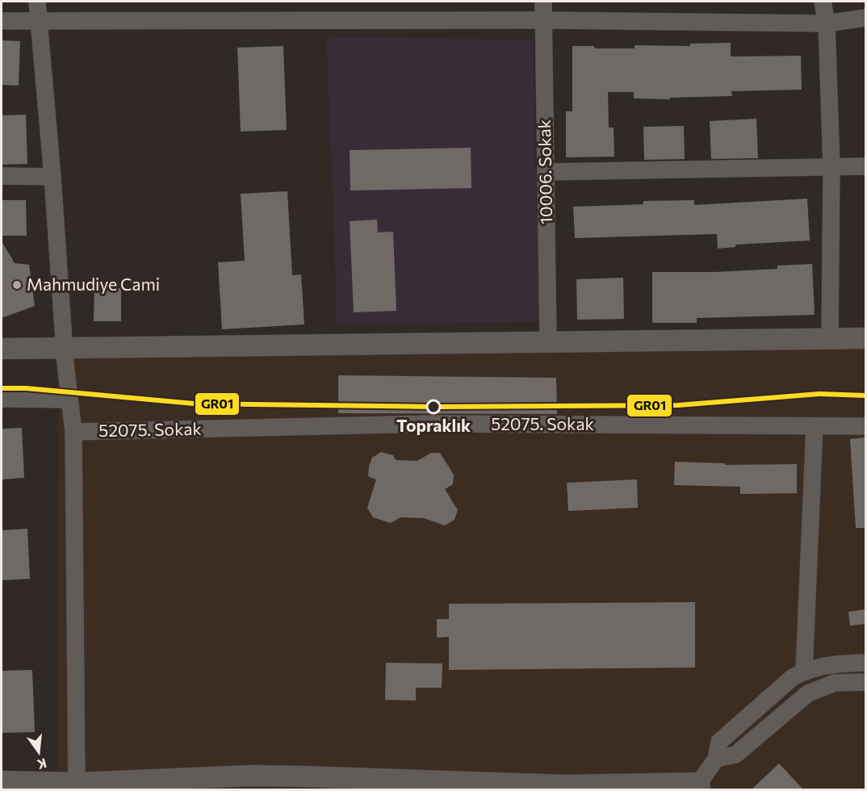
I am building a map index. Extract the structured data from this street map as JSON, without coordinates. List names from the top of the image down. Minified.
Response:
{"streets":{"street":["10006. Sokak","52075. Sokak"]},"places":["Mahmudiye Cami","Topraklık"],"lines":["transit line GR01"],"north":"bottom"}
